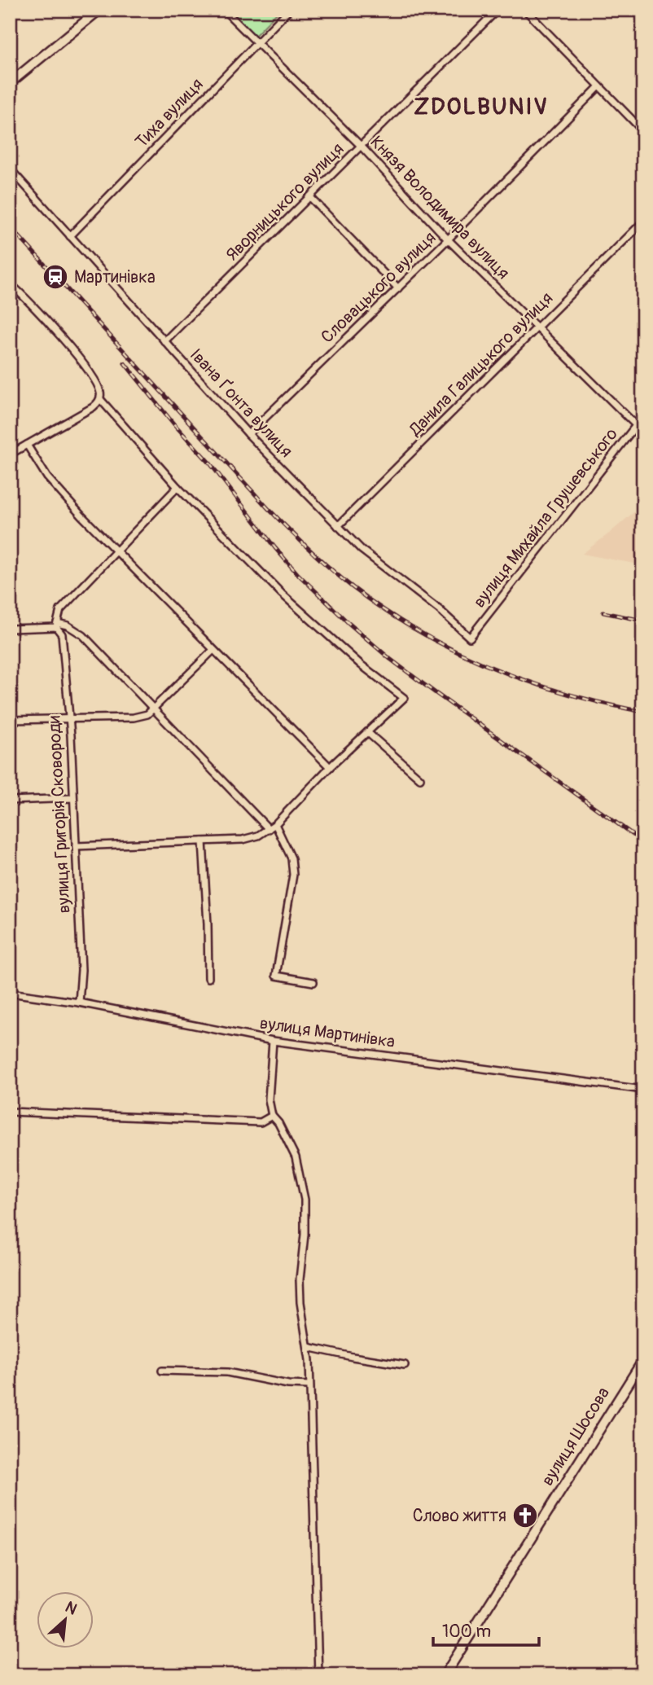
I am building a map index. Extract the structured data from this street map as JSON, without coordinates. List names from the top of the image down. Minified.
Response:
{"streets":{"main road":["вулиця Шосова"],"street":["Тиха вулиця","Яворницького вулиця","Князя Володимира вулиця","Словацького вулиця","Данила Галицького вулиця","Івана Ґонта вулиця","вулиця Михайла Грушевського","вулиця Григорія Сковороди","вулиця Мартинівка"]},"crossings":[["Тиха вулиця","Князя Володимира вулиця"],["Тиха вулиця","Івана Ґонта вулиця"],["Яворницького вулиця","Князя Володимира вулиця"],["Яворницького вулиця","Івана Ґонта вулиця"],["Князя Володимира вулиця","Словацького вулиця"],["Князя Володимира вулиця","Данила Галицького вулиця"],["Князя Володимира вулиця","вулиця Михайла Грушевського"],["Словацького вулиця","Івана Ґонта вулиця"],["Данила Галицького вулиця","Івана Ґонта вулиця"],["Івана Ґонта вулиця","вулиця Михайла Грушевського"],["вулиця Григорія Сковороди","вулиця Мартинівка"]],"districts":["ZDOLBUNIV"],"places":{"station":["Мартинівка"],"church":["Слово життя"]},"scale_bar":"100 m","north":"top right"}
